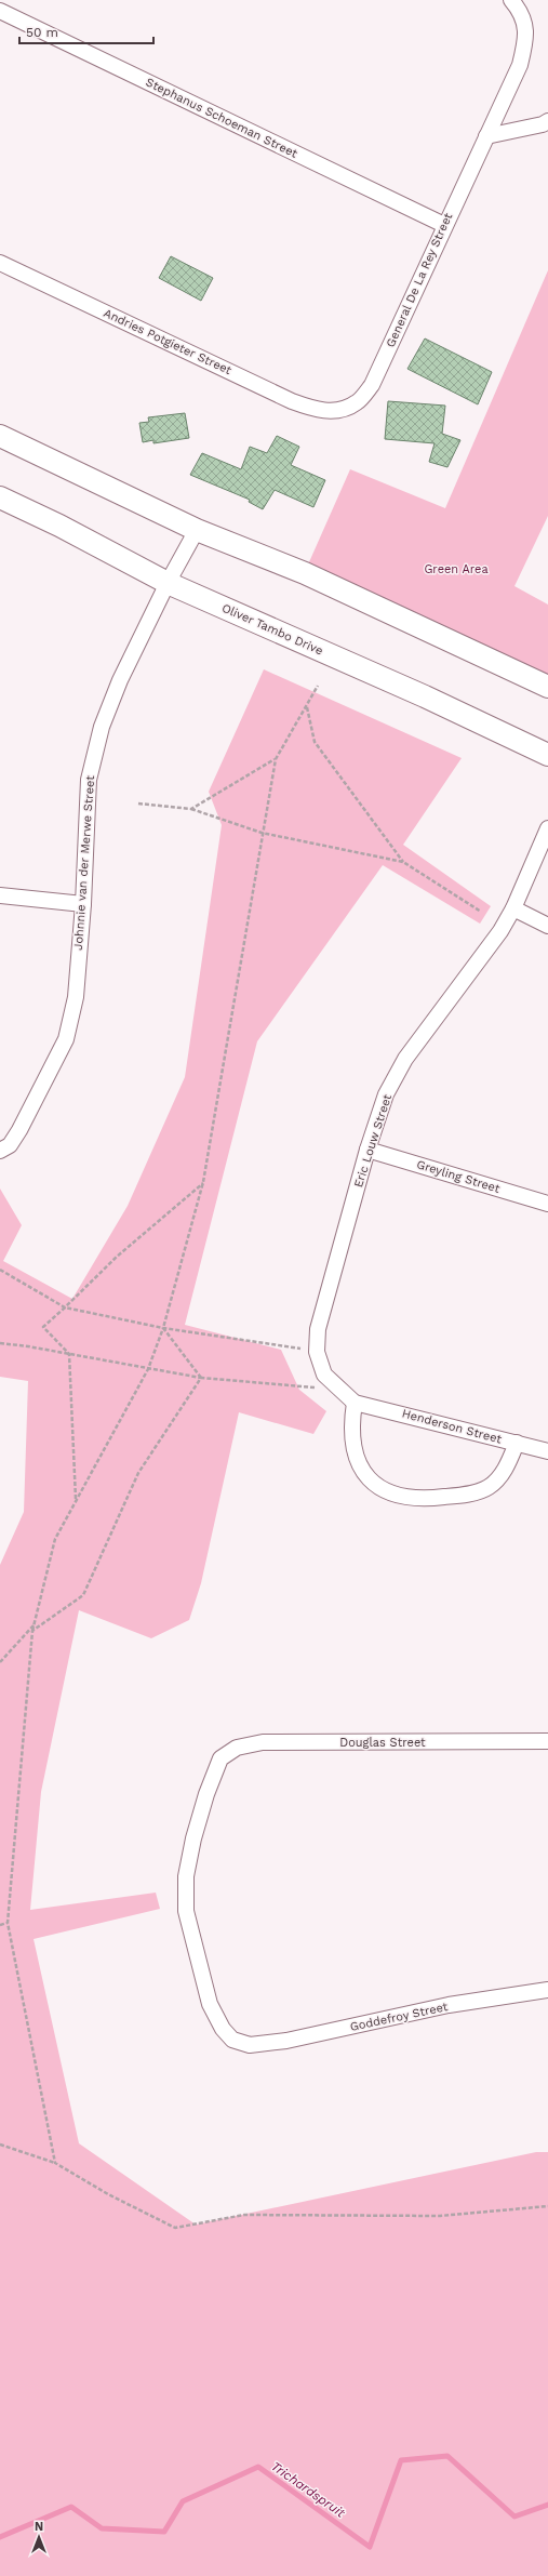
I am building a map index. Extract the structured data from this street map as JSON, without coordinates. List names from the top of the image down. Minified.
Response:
{"streets":{"street":["Stephanus Schoeman Street","General De La Rey Street","Andries Potgieter Street","Oliver Tambo Drive","Johnnie van der Merwe Street","Eric Louw Street","Greyling Street","Henderson Street","Douglas Street","Goddefroy Street"]},"crossings":[["Stephanus Schoeman Street","General De La Rey Street"],["General De La Rey Street","Andries Potgieter Street"],["Oliver Tambo Drive","Johnnie van der Merwe Street"],["Eric Louw Street","Greyling Street"],["Eric Louw Street","Henderson Street"],["Douglas Street","Goddefroy Street"]],"water":["Trichardspruit"],"parks":["Green Area"],"scale_bar":"50 m","north":"top"}
